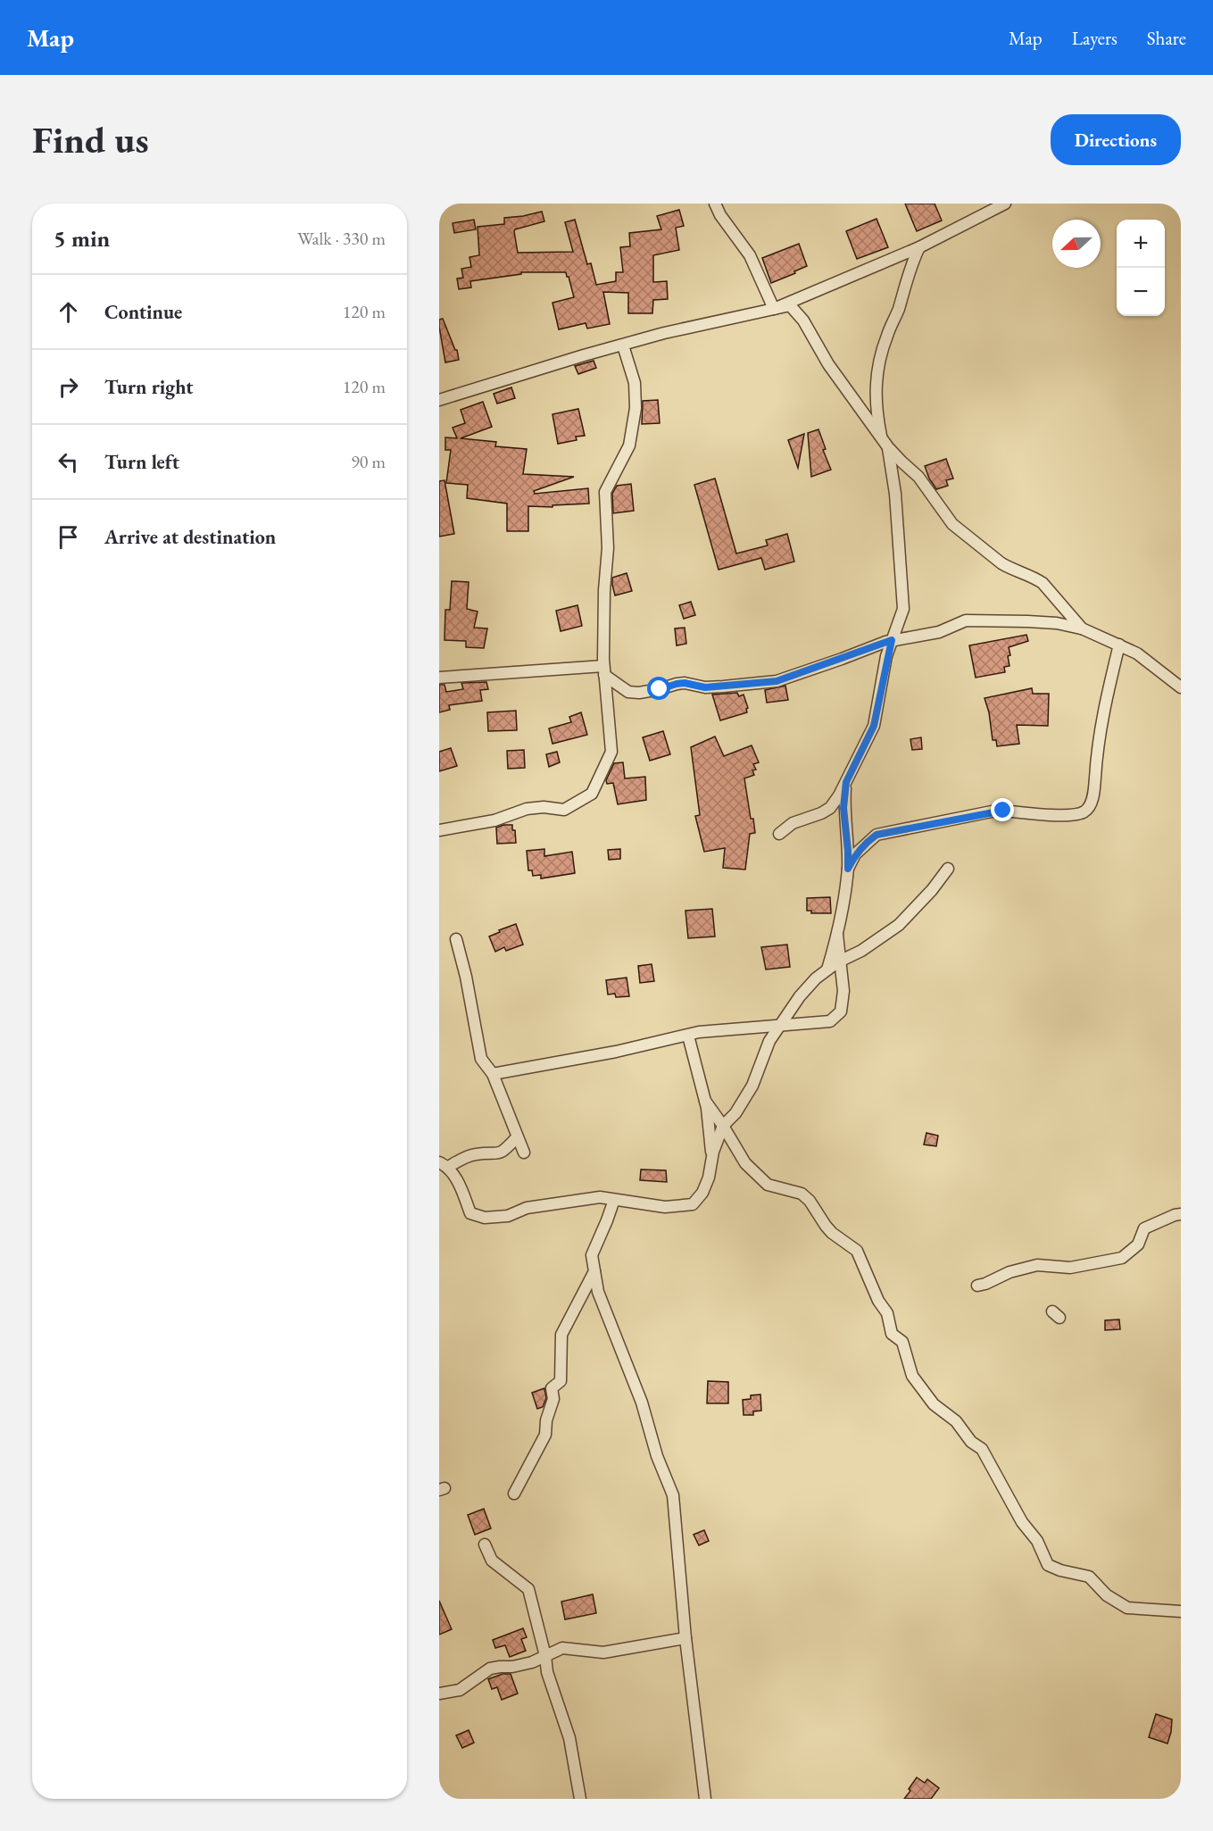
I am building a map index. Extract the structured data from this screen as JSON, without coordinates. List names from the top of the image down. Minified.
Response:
{"north":"left","page":{"header":"Map","nav":["Map","Layers","Share"],"buttons":"Directions","title":"Find us","heading":["5 min","Walk · 330 m"],"map_buttons":["+","−"],"list":[["Continue","120 m"],["Turn right","120 m"],["Turn left","90 m"],"Arrive at destination"]}}
